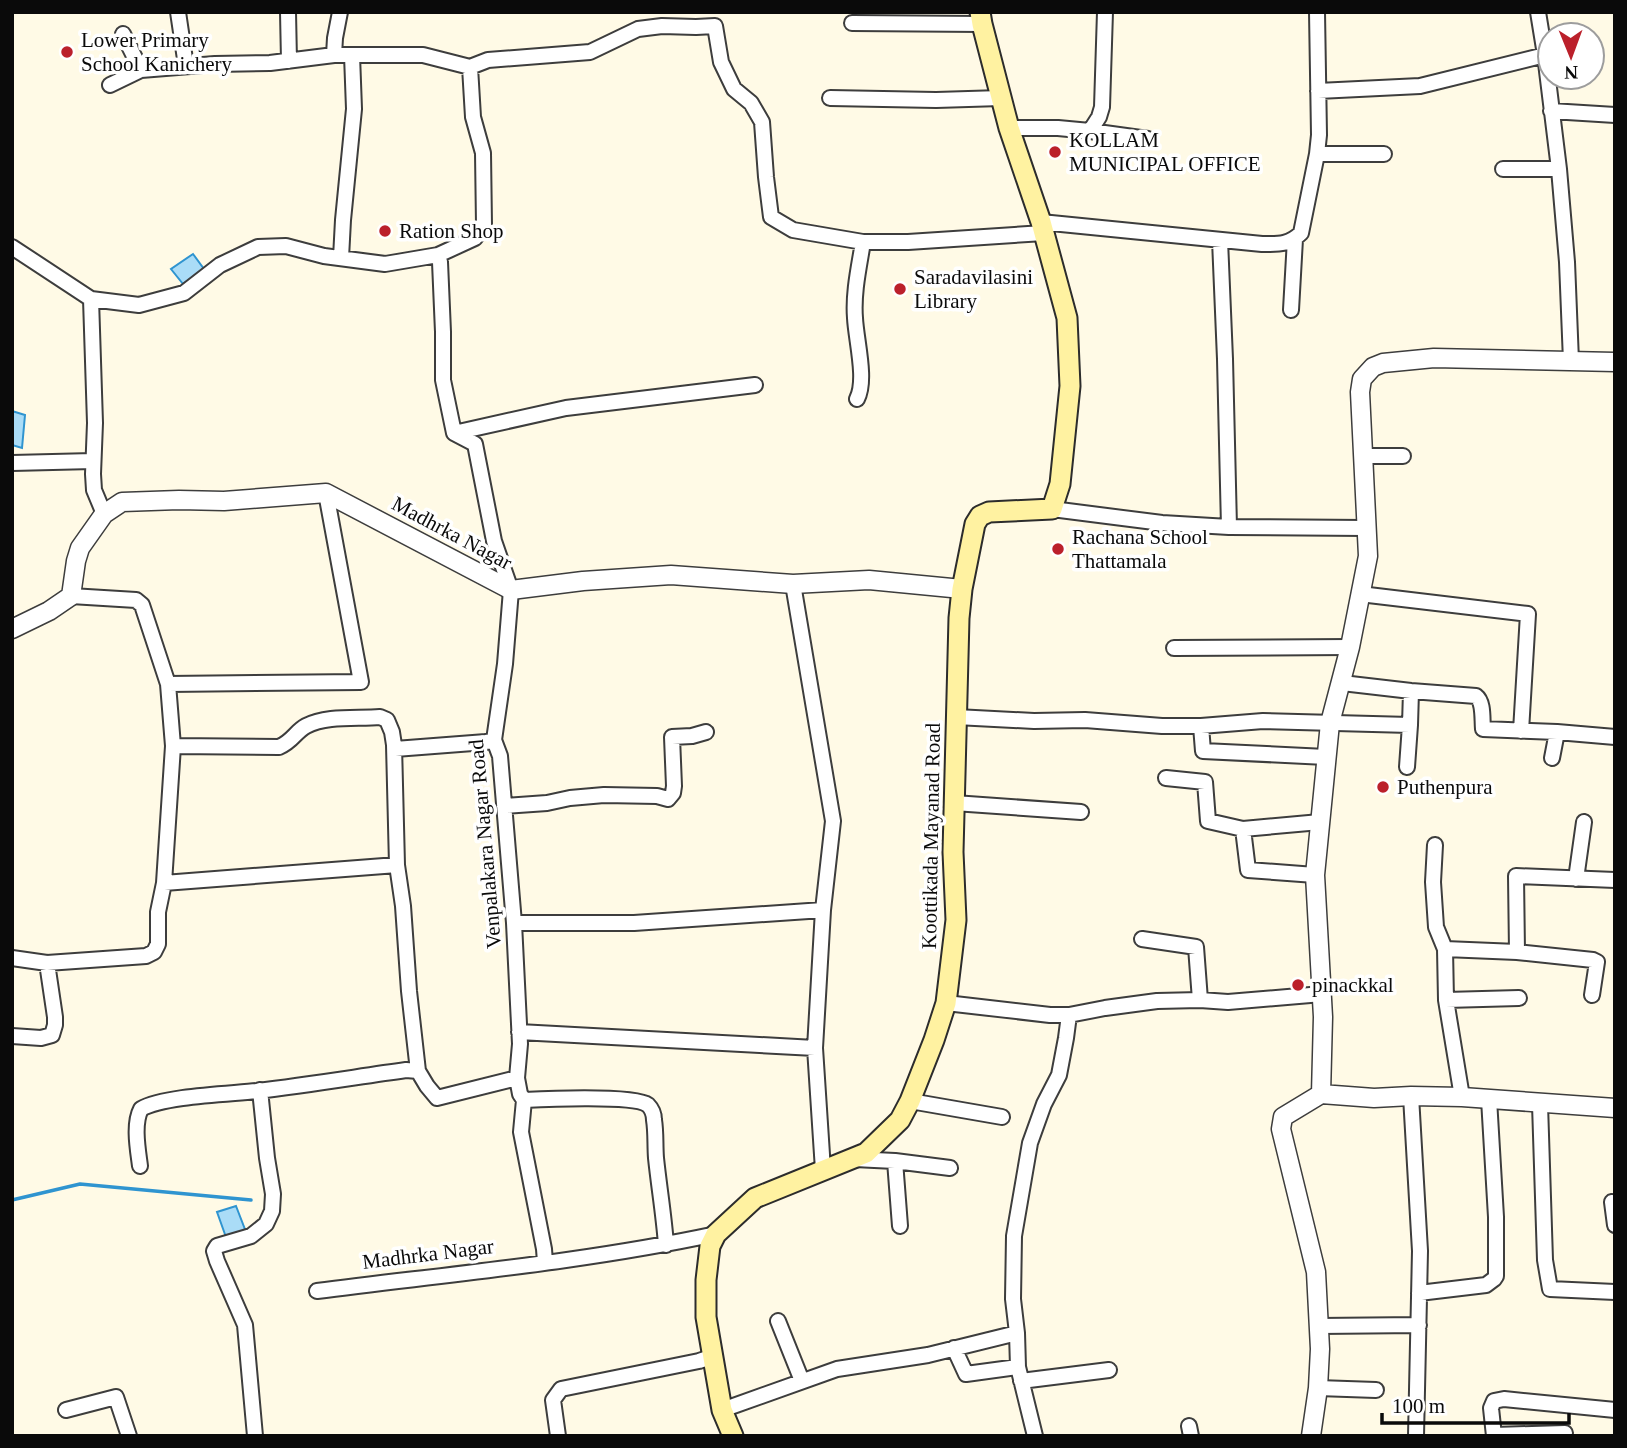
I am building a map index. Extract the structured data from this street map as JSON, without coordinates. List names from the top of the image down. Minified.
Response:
{"streets":{"main road":["Koottikada Mayanad Road"],"street":["Madhrka Nagar","Venpalakara Nagar Road"]},"crossings":[["Madhrka Nagar","Koottikada Mayanad Road"],["Madhrka Nagar","Venpalakara Nagar Road"]],"places":["Lower Primary School Kanichery","KOLLAM MUNICIPAL OFFICE","Ration Shop","Saradavilasini Library","Rachana School Thattamala","Puthenpura","pinackkal"],"scale_bar":"100 m","north":"bottom"}
